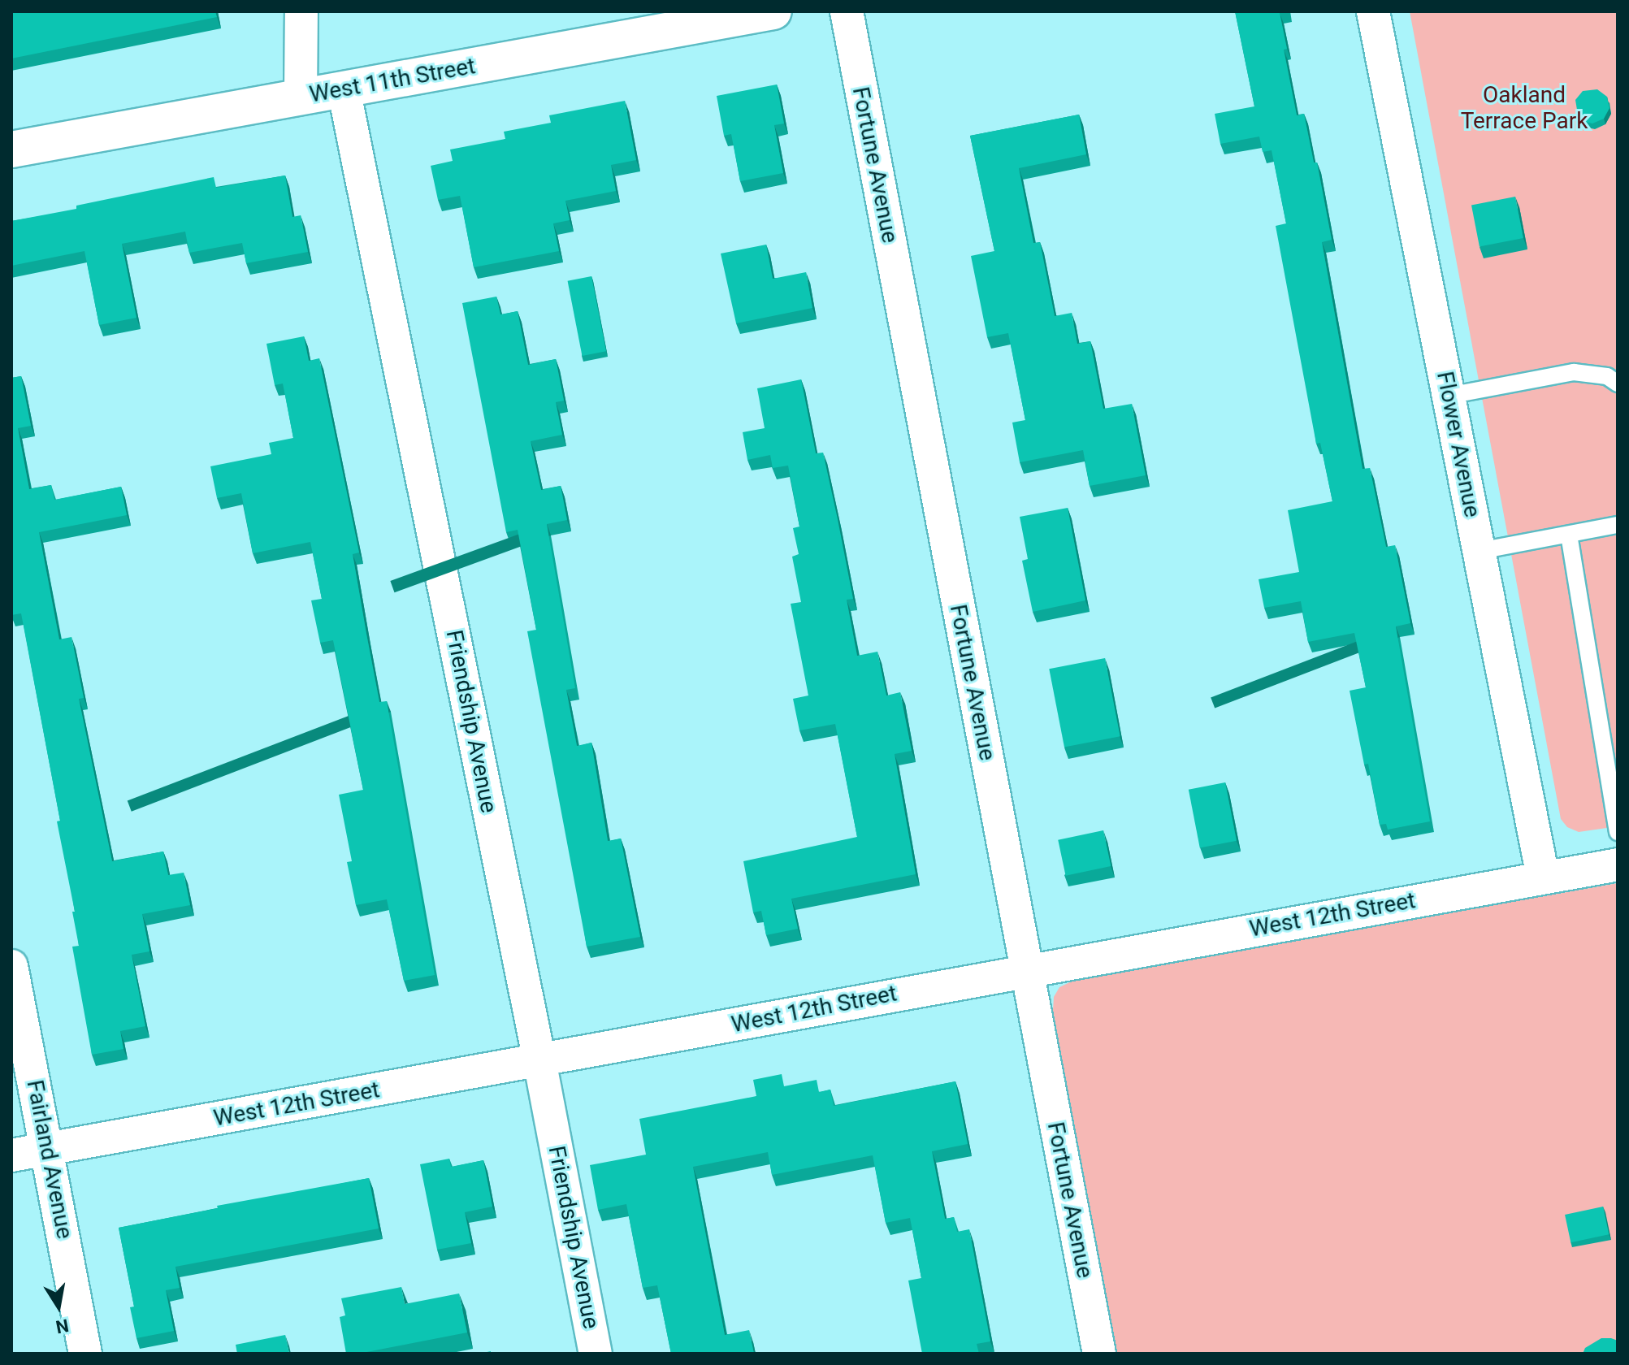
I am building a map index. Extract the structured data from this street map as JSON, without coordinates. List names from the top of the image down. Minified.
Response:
{"streets":{"main road":["West 11th Street"],"street":["Fortune Avenue","Flower Avenue","Friendship Avenue","West 12th Street","Fairland Avenue"]},"crossings":[["West 11th Street","Friendship Avenue"],["Fortune Avenue","West 12th Street"],["Flower Avenue","West 12th Street"],["Friendship Avenue","West 12th Street"],["West 12th Street","Fairland Avenue"]],"parks":["Oakland Terrace Park"],"north":"bottom"}
